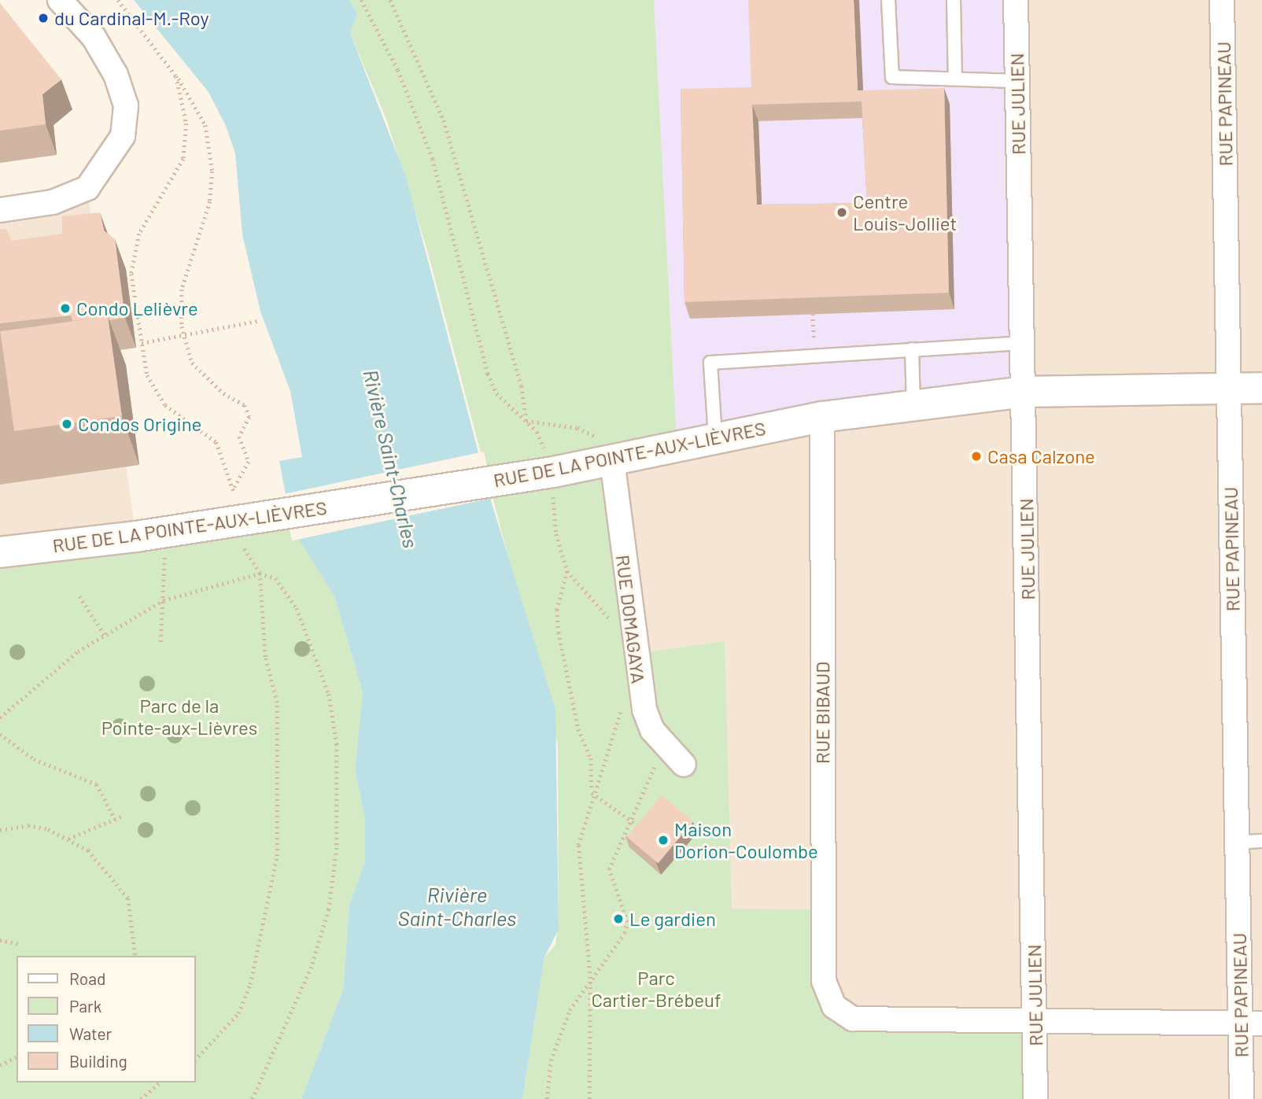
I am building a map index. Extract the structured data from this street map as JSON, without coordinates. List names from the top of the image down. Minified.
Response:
{"streets":{"street":["RUE JULIEN","RUE PAPINEAU","RUE DE LA POINTE-AUX-LIÈVRES","RUE DOMAGAYA","RUE BIBAUD"]},"crossings":[["RUE JULIEN","RUE DE LA POINTE-AUX-LIÈVRES"],["RUE JULIEN","RUE BIBAUD"],["RUE PAPINEAU","RUE DE LA POINTE-AUX-LIÈVRES"],["RUE DE LA POINTE-AUX-LIÈVRES","RUE DOMAGAYA"],["RUE DE LA POINTE-AUX-LIÈVRES","RUE BIBAUD"]],"water":["Rivière Saint-Charles"],"parks":["Parc de la Pointe-aux-Lièvres","Parc Cartier-Brébeuf"],"places":["du Cardinal-M.-Roy","Centre Louis-Jolliet","Condo Lelièvre","Condos Origine","Casa Calzone","Maison Dorion-Coulombe","Le gardien"],"legend":["Road","Park","Water","Building"]}
